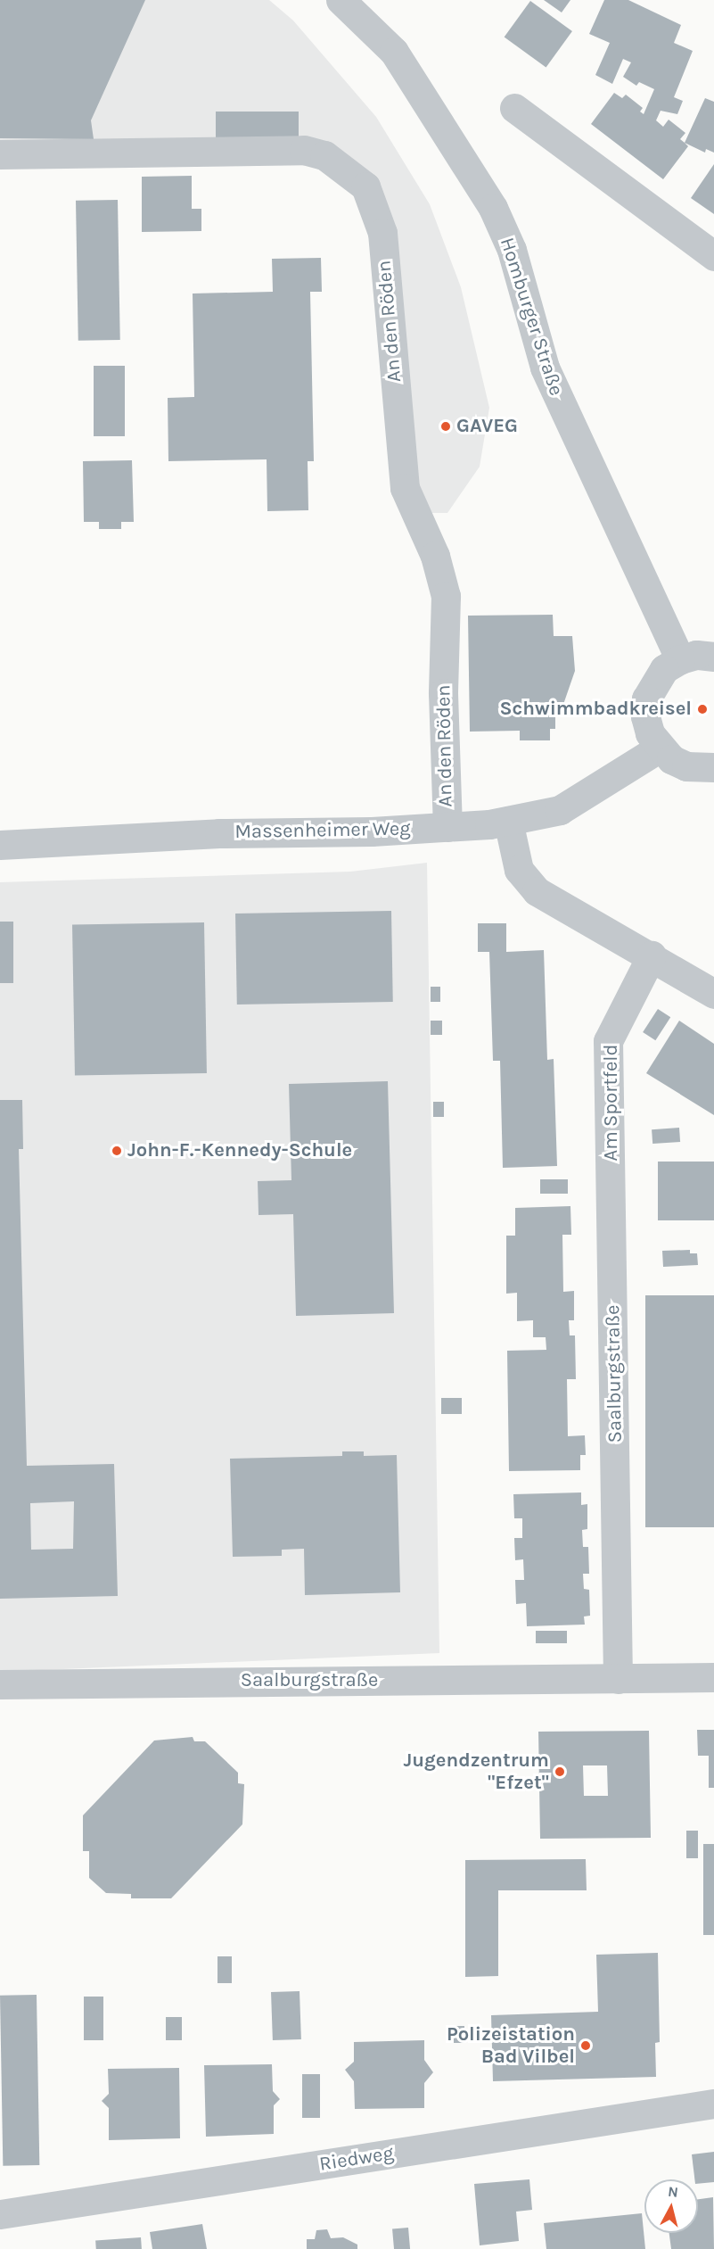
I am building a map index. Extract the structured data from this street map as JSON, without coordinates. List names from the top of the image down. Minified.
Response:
{"streets":{"street":["Homburger Straße","An den Röden","Massenheimer Weg","Am Sportfeld","Saalburgstraße","Riedweg"]},"crossings":[["An den Röden","Massenheimer Weg"],["Am Sportfeld","Saalburgstraße"]],"places":["GAVEG","Schwimmbadkreisel","John-F.-Kennedy-Schule","Jugendzentrum \"Efzet\"","Polizeistation Bad Vilbel"],"north":"top"}
